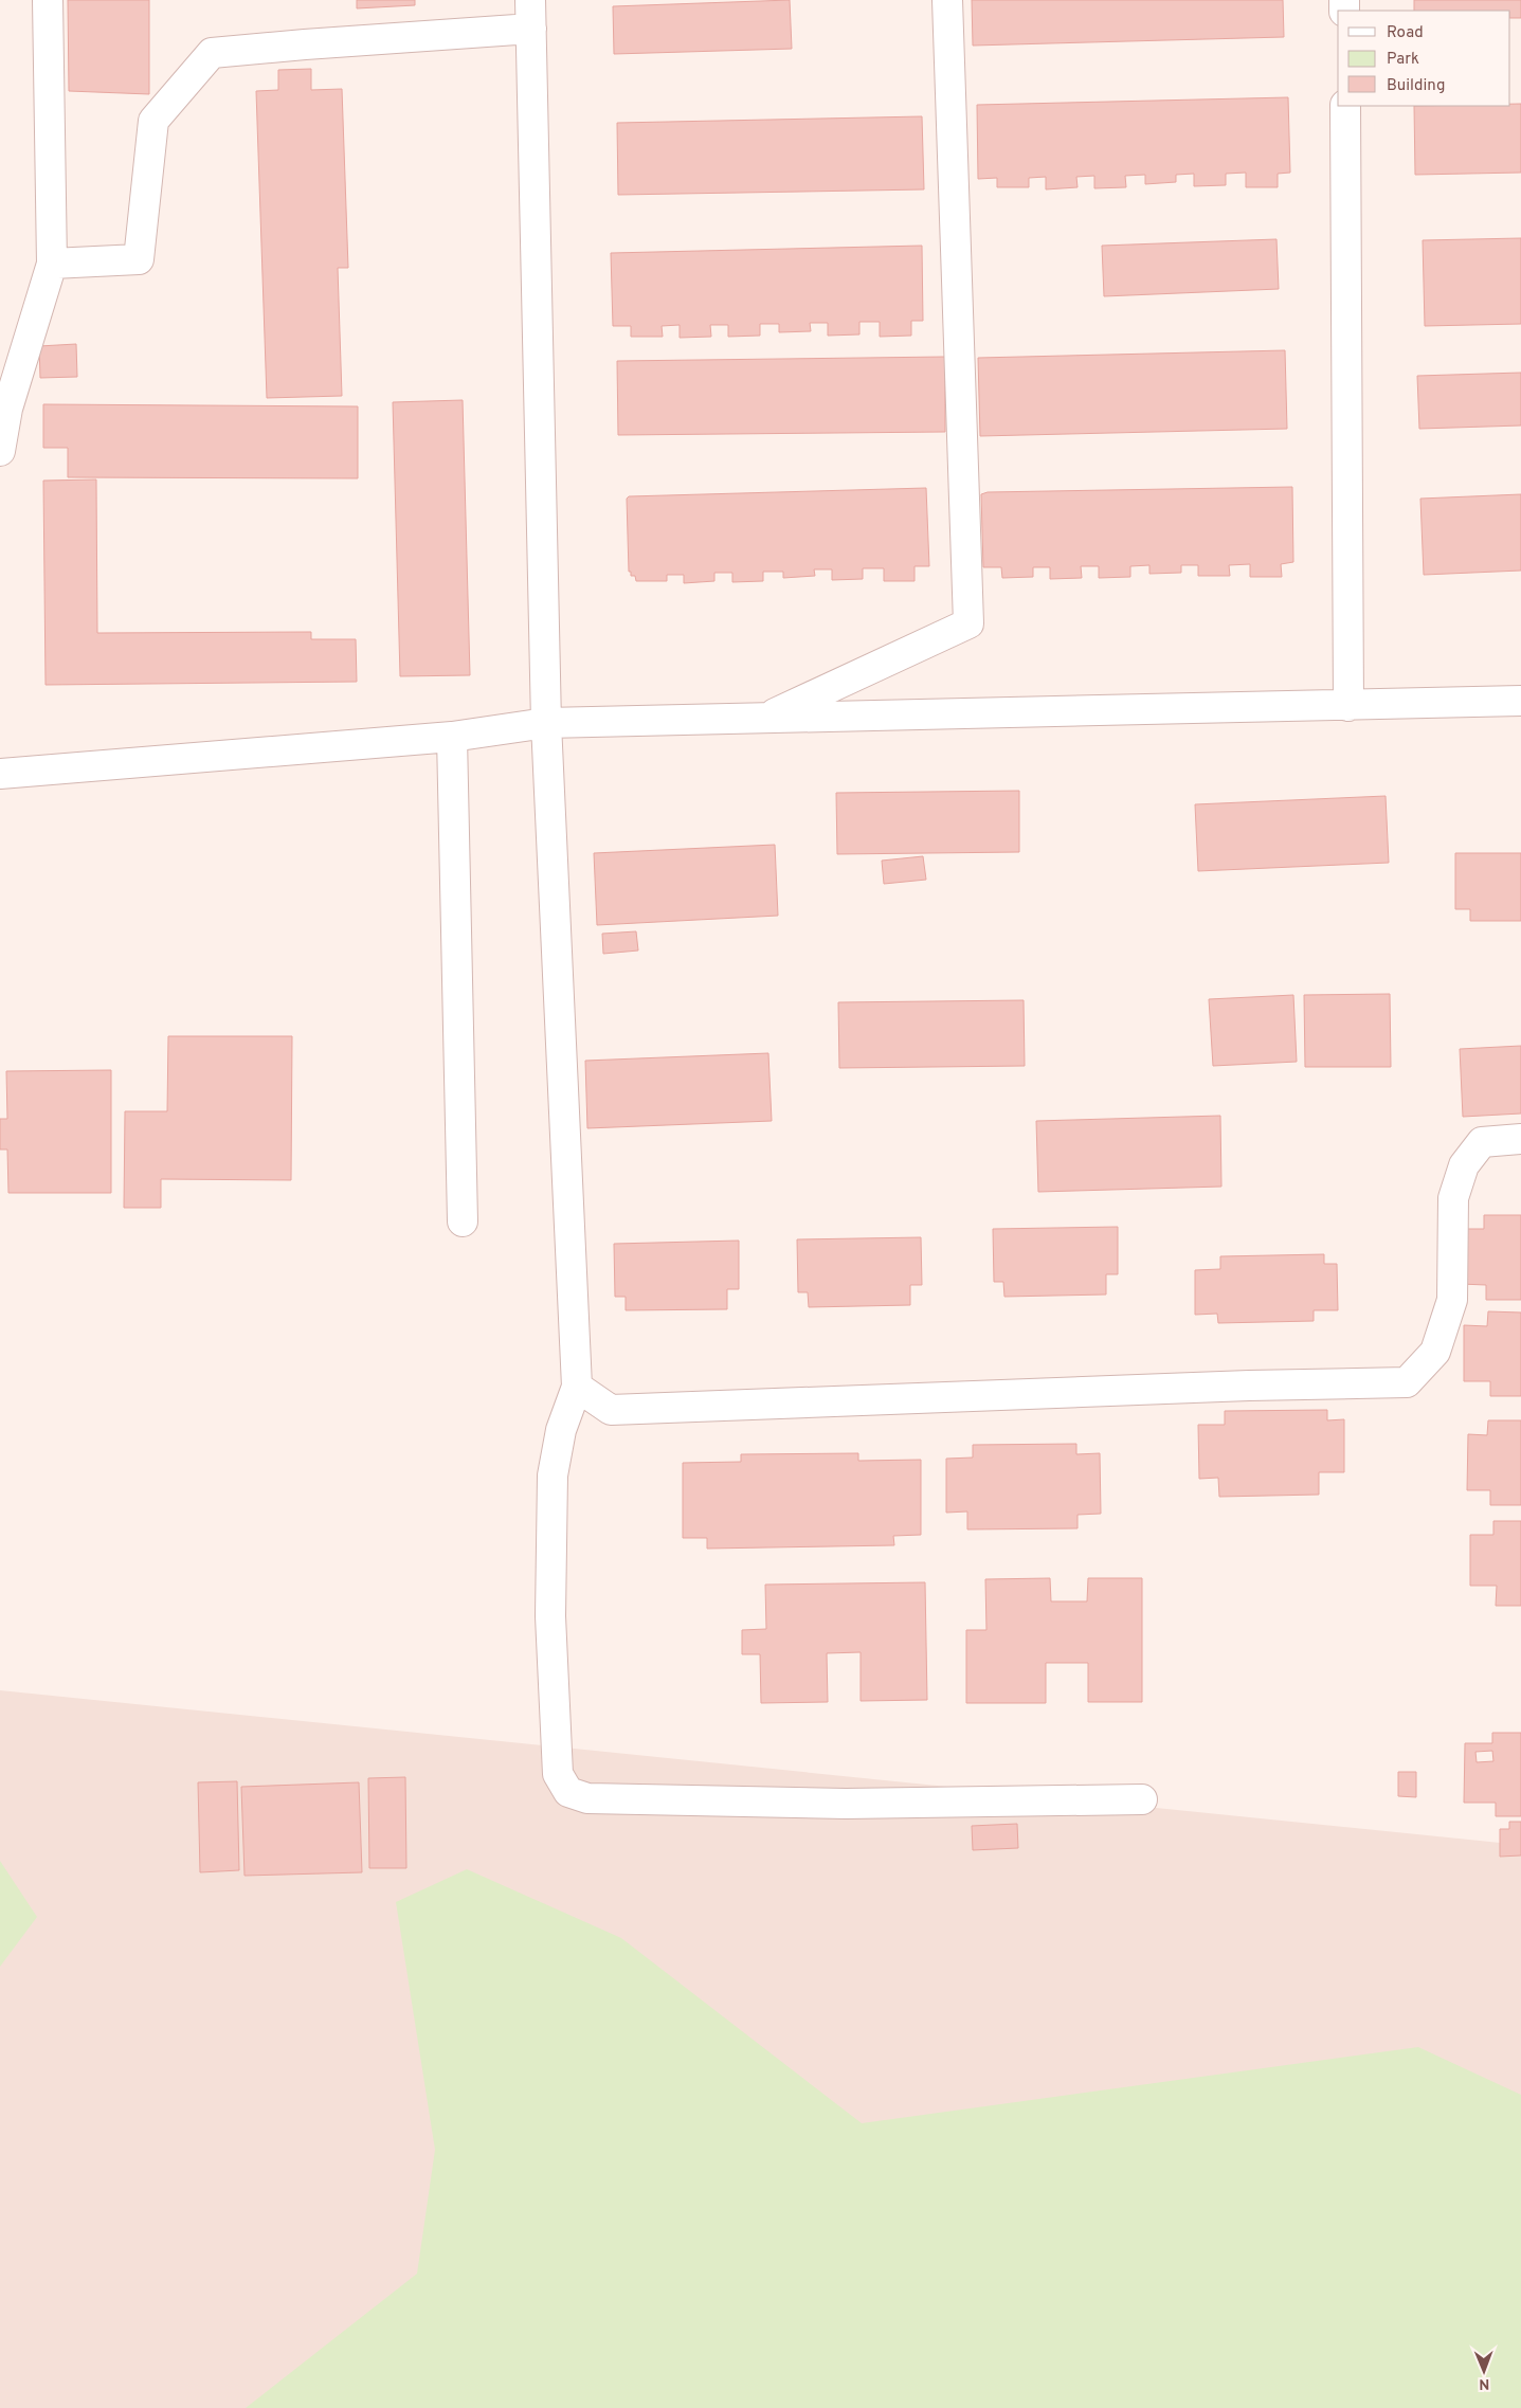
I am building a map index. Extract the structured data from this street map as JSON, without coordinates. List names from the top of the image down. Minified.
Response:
{"legend":["Road","Park","Building"],"north":"bottom"}
